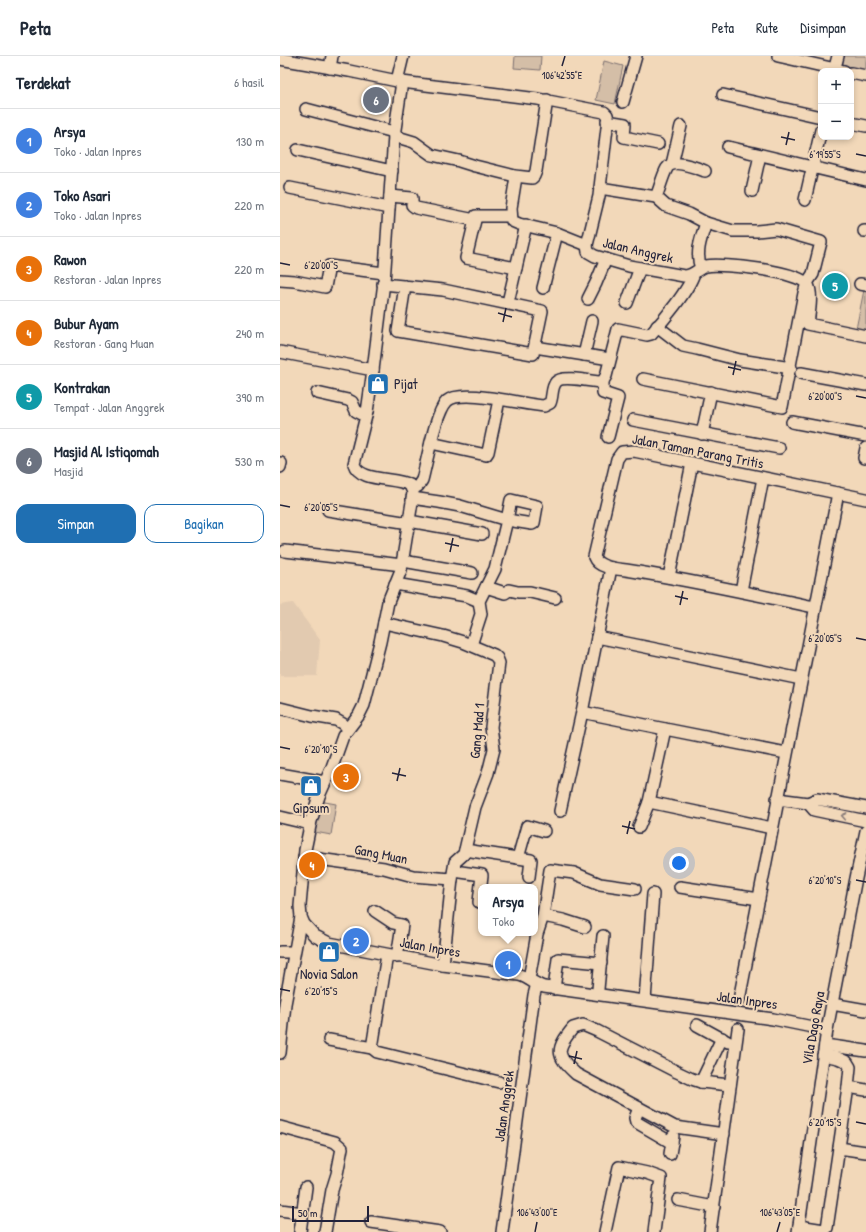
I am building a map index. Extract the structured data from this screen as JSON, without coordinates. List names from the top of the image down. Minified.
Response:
{"streets":{"street":["Jalan Anggrek","Jalan Taman Parang Tritis","Gang Mad 1","Gang Muan","Jalan Inpres","Vila Dago Raya"]},"crossings":[["Jalan Anggrek","Jalan Inpres"],["Gang Mad 1","Gang Muan"],["Gang Mad 1","Jalan Inpres"],["Jalan Inpres","Vila Dago Raya"]],"places":{"shop":["Pijat","Gipsum","Novia Salon"]},"scale_bar":"50 m","page":{"header":"Peta","nav":["Peta","Rute","Disimpan"],"heading":["Terdekat","6 hasil"],"map_buttons":["+","−"],"pins":["6","5","3","4","2","1"],"list":[{"mark":"1","name":"Arsya","note":"Toko · Jalan Inpres","value":"130 m"},{"mark":"2","name":"Toko Asari","note":"Toko · Jalan Inpres","value":"220 m"},{"mark":"3","name":"Rawon","note":"Restoran · Jalan Inpres","value":"220 m"},{"mark":"4","name":"Bubur Ayam","note":"Restoran · Gang Muan","value":"240 m"},{"mark":"5","name":"Kontrakan","note":"Tempat · Jalan Anggrek","value":"390 m"},{"mark":"6","name":"Masjid Al Istiqomah","note":"Masjid","value":"530 m"}],"buttons":["Simpan","Bagikan"],"popup":["Arsya","Toko"],"scale":"50 m"},"coordinates":["106°42'55\"E","6°19'55\"S","6°20'00\"S","6°20'05\"S","6°20'10\"S","6°20'15\"S","106°43'00\"E","106°43'05\"E"]}
